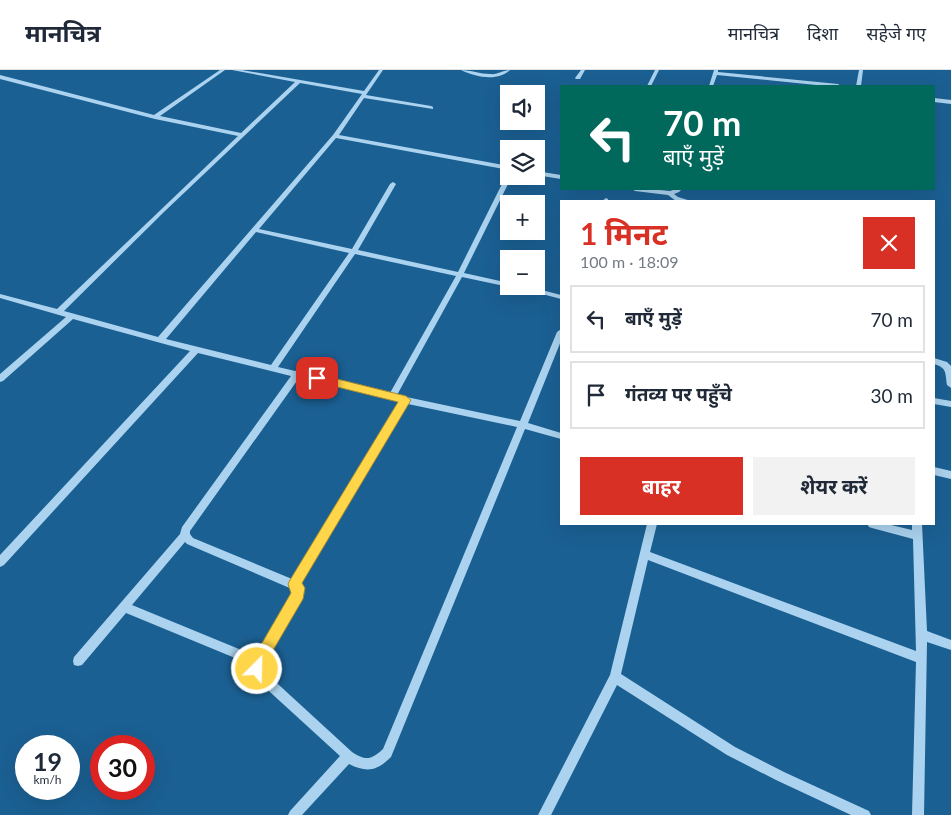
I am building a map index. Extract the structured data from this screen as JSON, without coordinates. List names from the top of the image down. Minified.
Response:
{"page":{"header":"मानचित्र","nav":["मानचित्र","दिशा","सहेजे गए"],"map_buttons":["+","−"],"turn":["70 m","बाएँ मुड़ें"],"heading":["1 मिनट","100 m · 18:09"],"list":[{"name":"बाएँ मुड़ें","value":"70 m"},{"name":"गंतव्य पर पहुँचे","value":"30 m"}],"buttons":["बाहर","शेयर करें"],"speed":"19 km/h","limit":"30"}}
